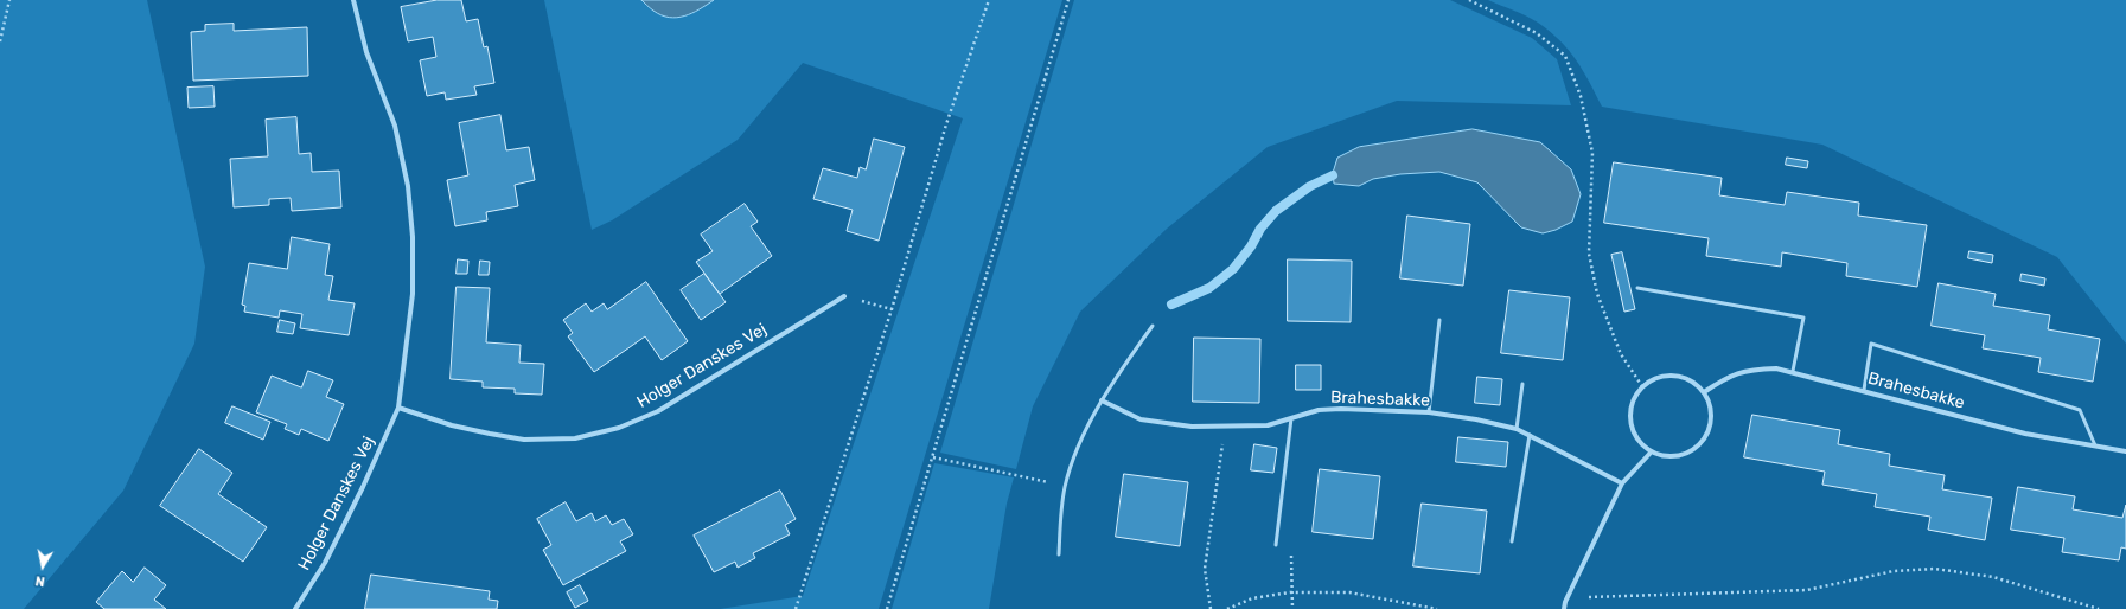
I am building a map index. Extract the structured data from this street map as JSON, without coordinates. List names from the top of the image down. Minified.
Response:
{"streets":{"street":["Holger Danskes Vej","Brahesbakke"]},"north":"bottom"}
